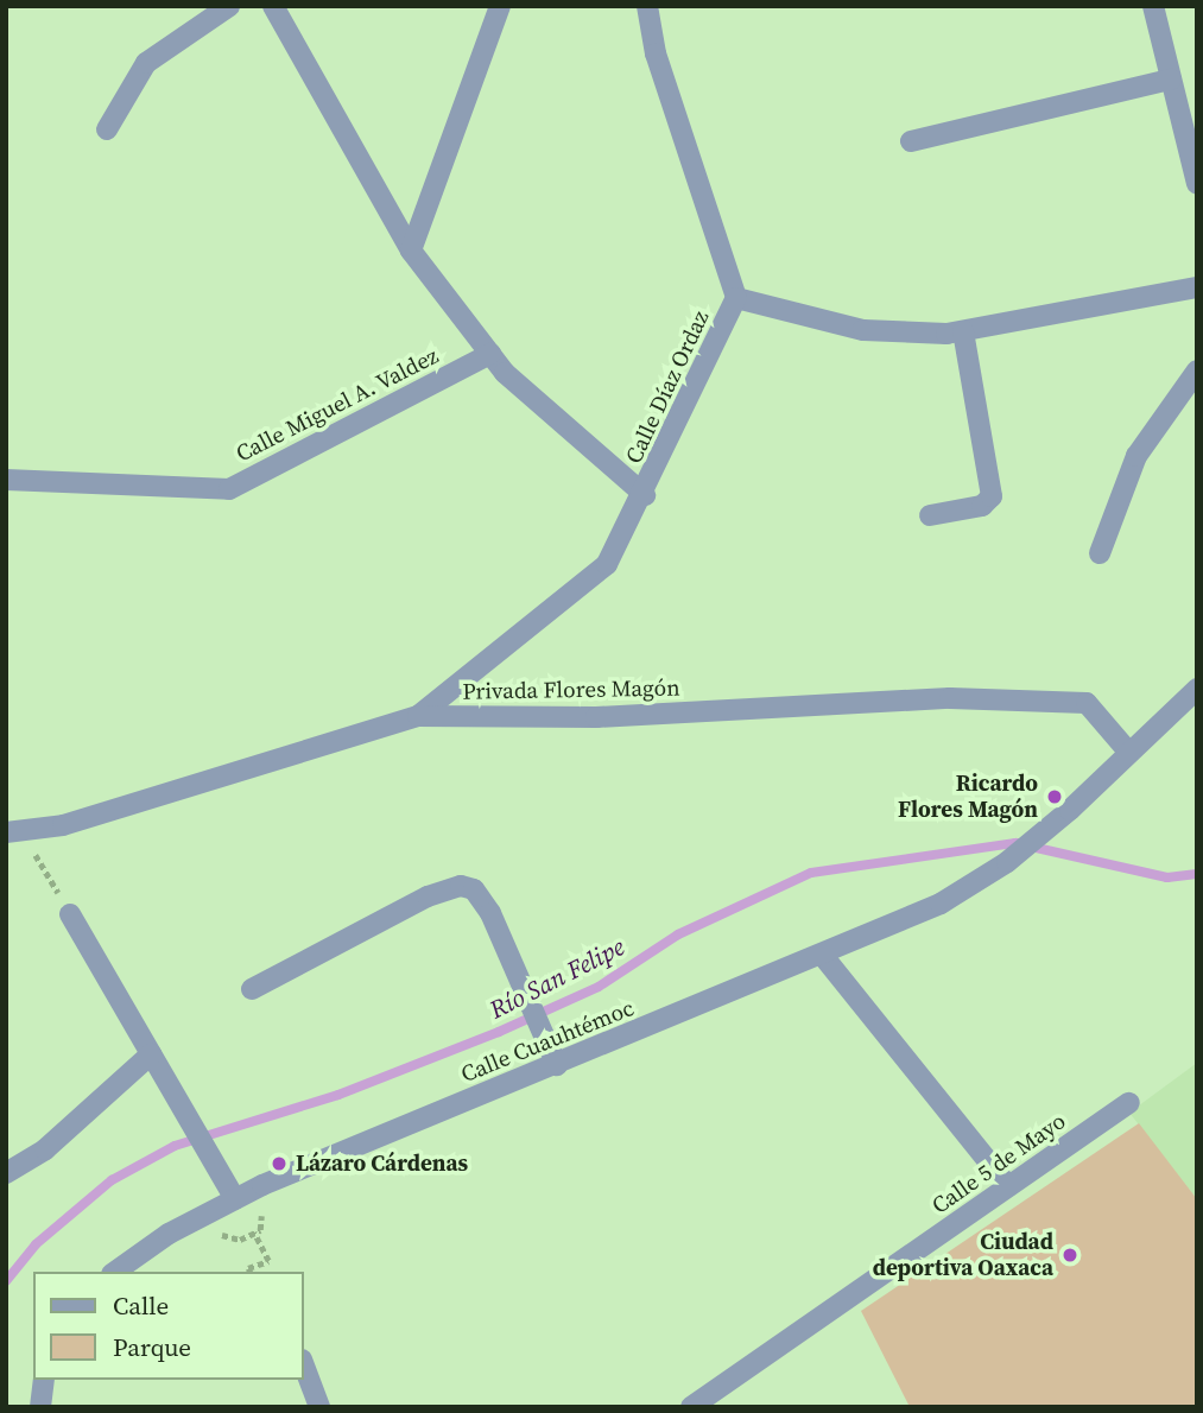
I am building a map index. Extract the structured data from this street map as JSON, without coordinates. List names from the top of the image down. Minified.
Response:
{"streets":{"street":["Calle Díaz Ordaz","Calle Miguel A. Valdez","Privada Flores Magón","Calle Cuauhtémoc","Calle 5 de Mayo"]},"crossings":[["Calle Díaz Ordaz","Privada Flores Magón"],["Privada Flores Magón","Calle Cuauhtémoc"]],"water":["Río San Felipe"],"places":["Ricardo Flores Magón","Lázaro Cárdenas","Ciudad deportiva Oaxaca"],"legend":["Calle","Parque"]}
